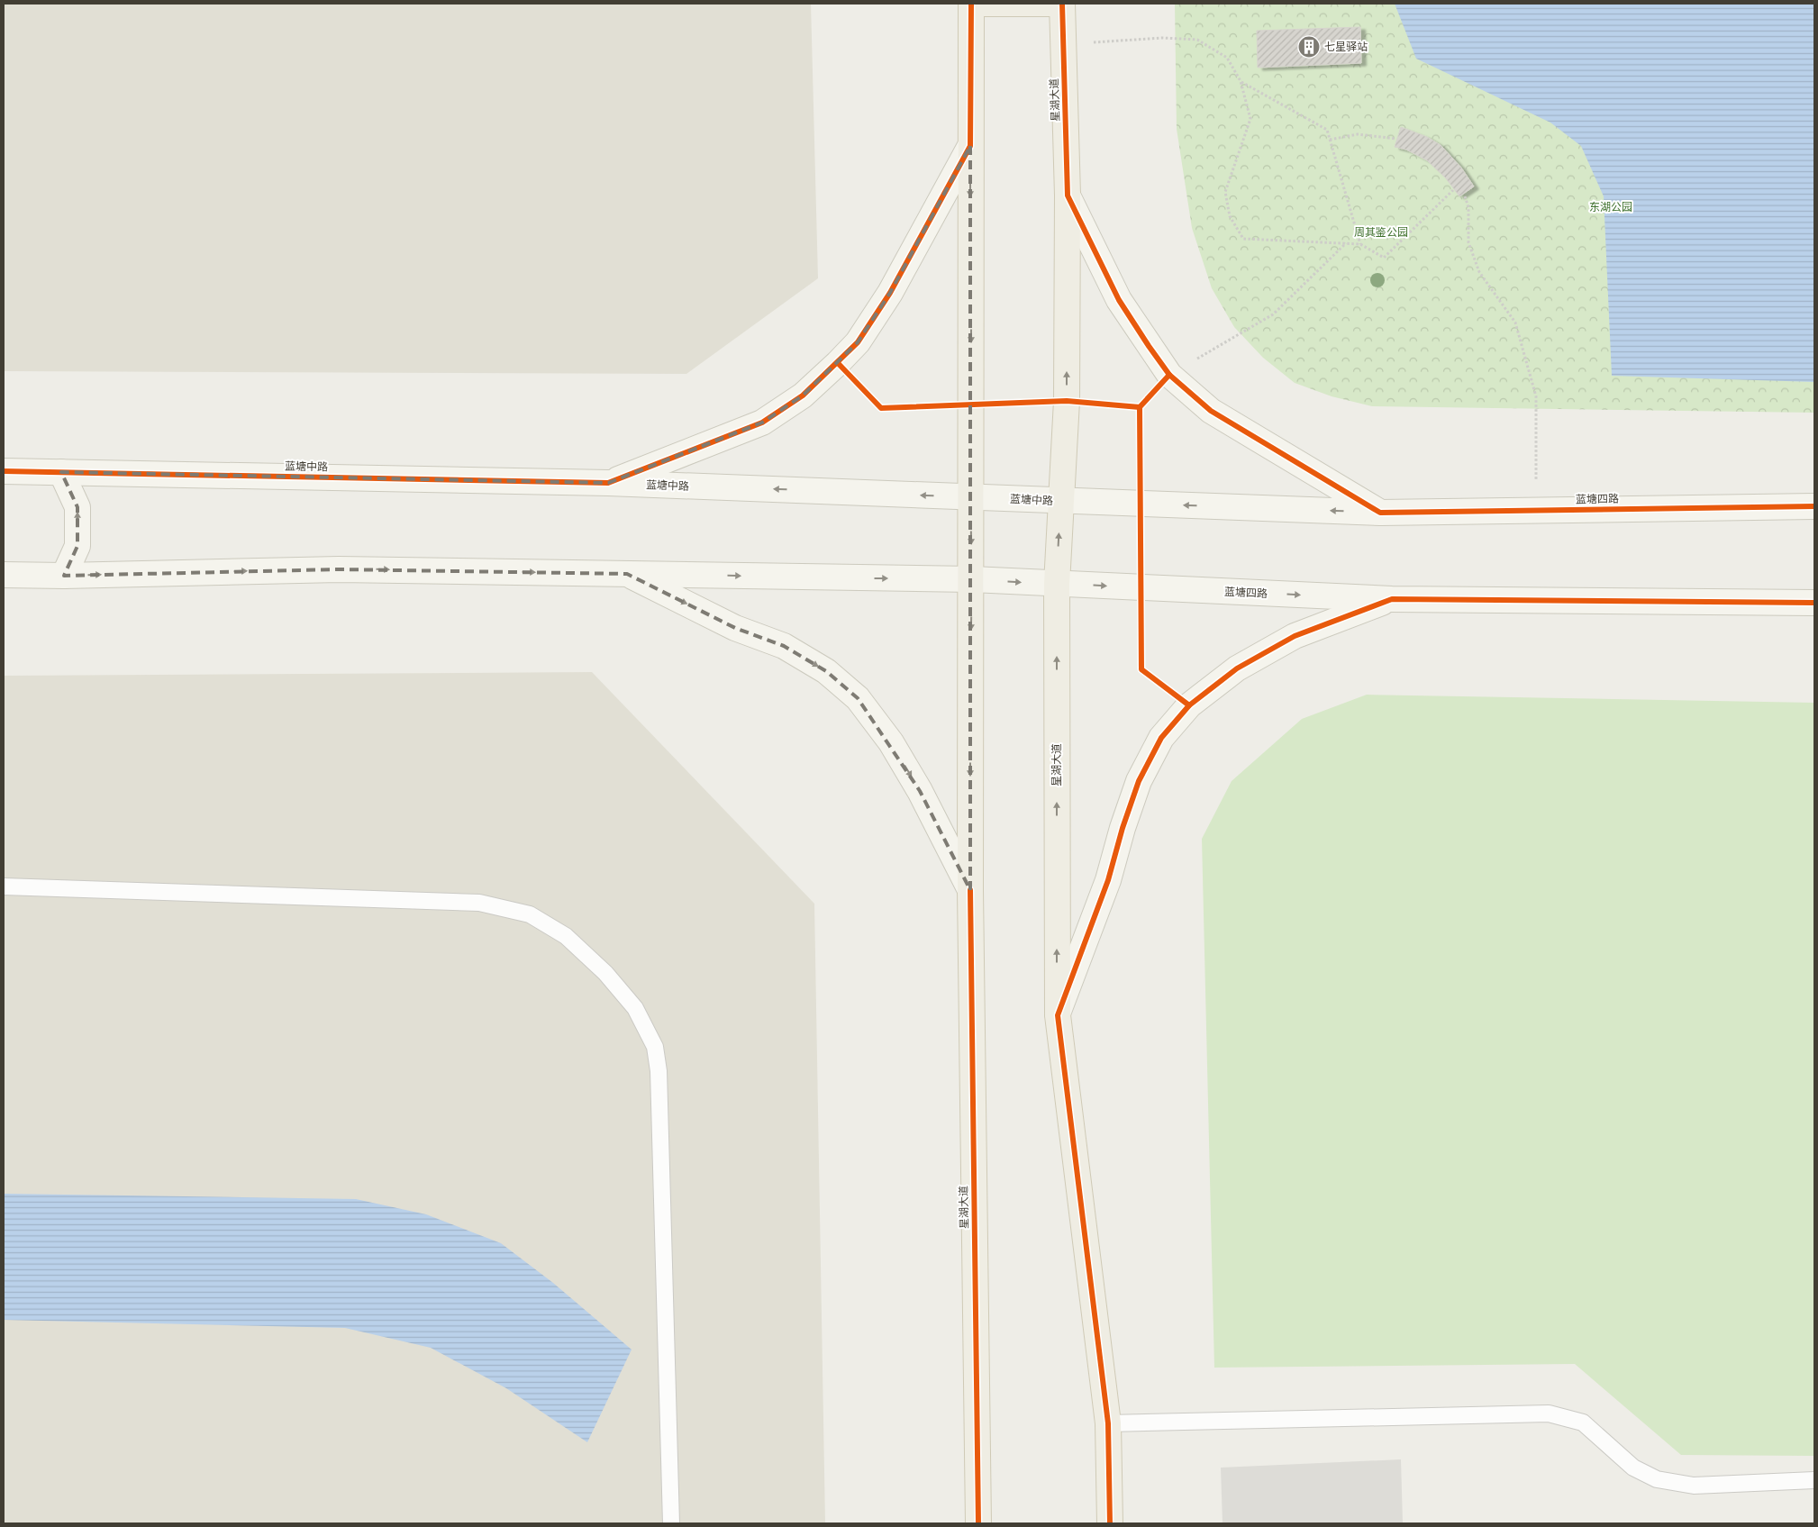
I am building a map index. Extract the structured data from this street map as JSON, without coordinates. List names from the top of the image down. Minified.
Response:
{"streets":{"main road":["星湖大道","蓝塘中路","蓝塘四路"]},"crossings":[["星湖大道","蓝塘中路"],["星湖大道","蓝塘四路"],["蓝塘中路","蓝塘四路"]],"parks":["东湖公园","周其鉴公园"],"places":{"building":["七星驿站"]}}
